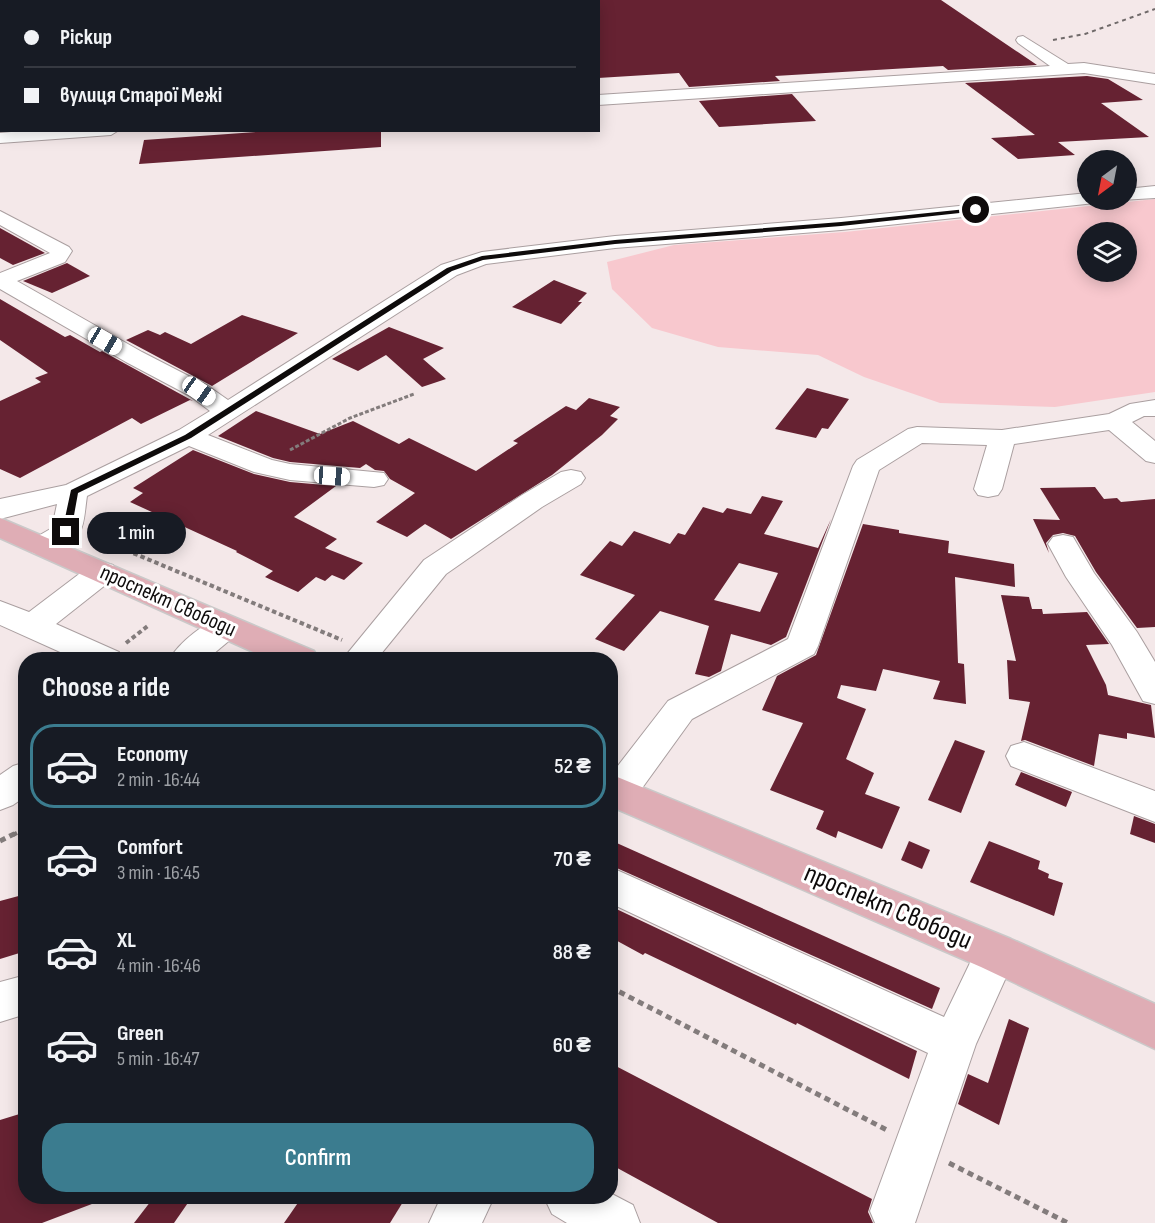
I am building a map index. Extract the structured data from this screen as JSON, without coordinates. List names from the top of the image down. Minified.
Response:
{"streets":{"main road":["проспект Свободи"]},"north":"bottom left","page":{"banner":["Pickup","вулиця Старої Межі"],"bubble":"1 min","heading":"Choose a ride","list":[{"name":"Economy","note":"2 min · 16:44","value":"52 ₴"},{"name":"Comfort","note":"3 min · 16:45","value":"70 ₴"},{"name":"XL","note":"4 min · 16:46","value":"88 ₴"},{"name":"Green","note":"5 min · 16:47","value":"60 ₴"}],"buttons":"Confirm"}}
